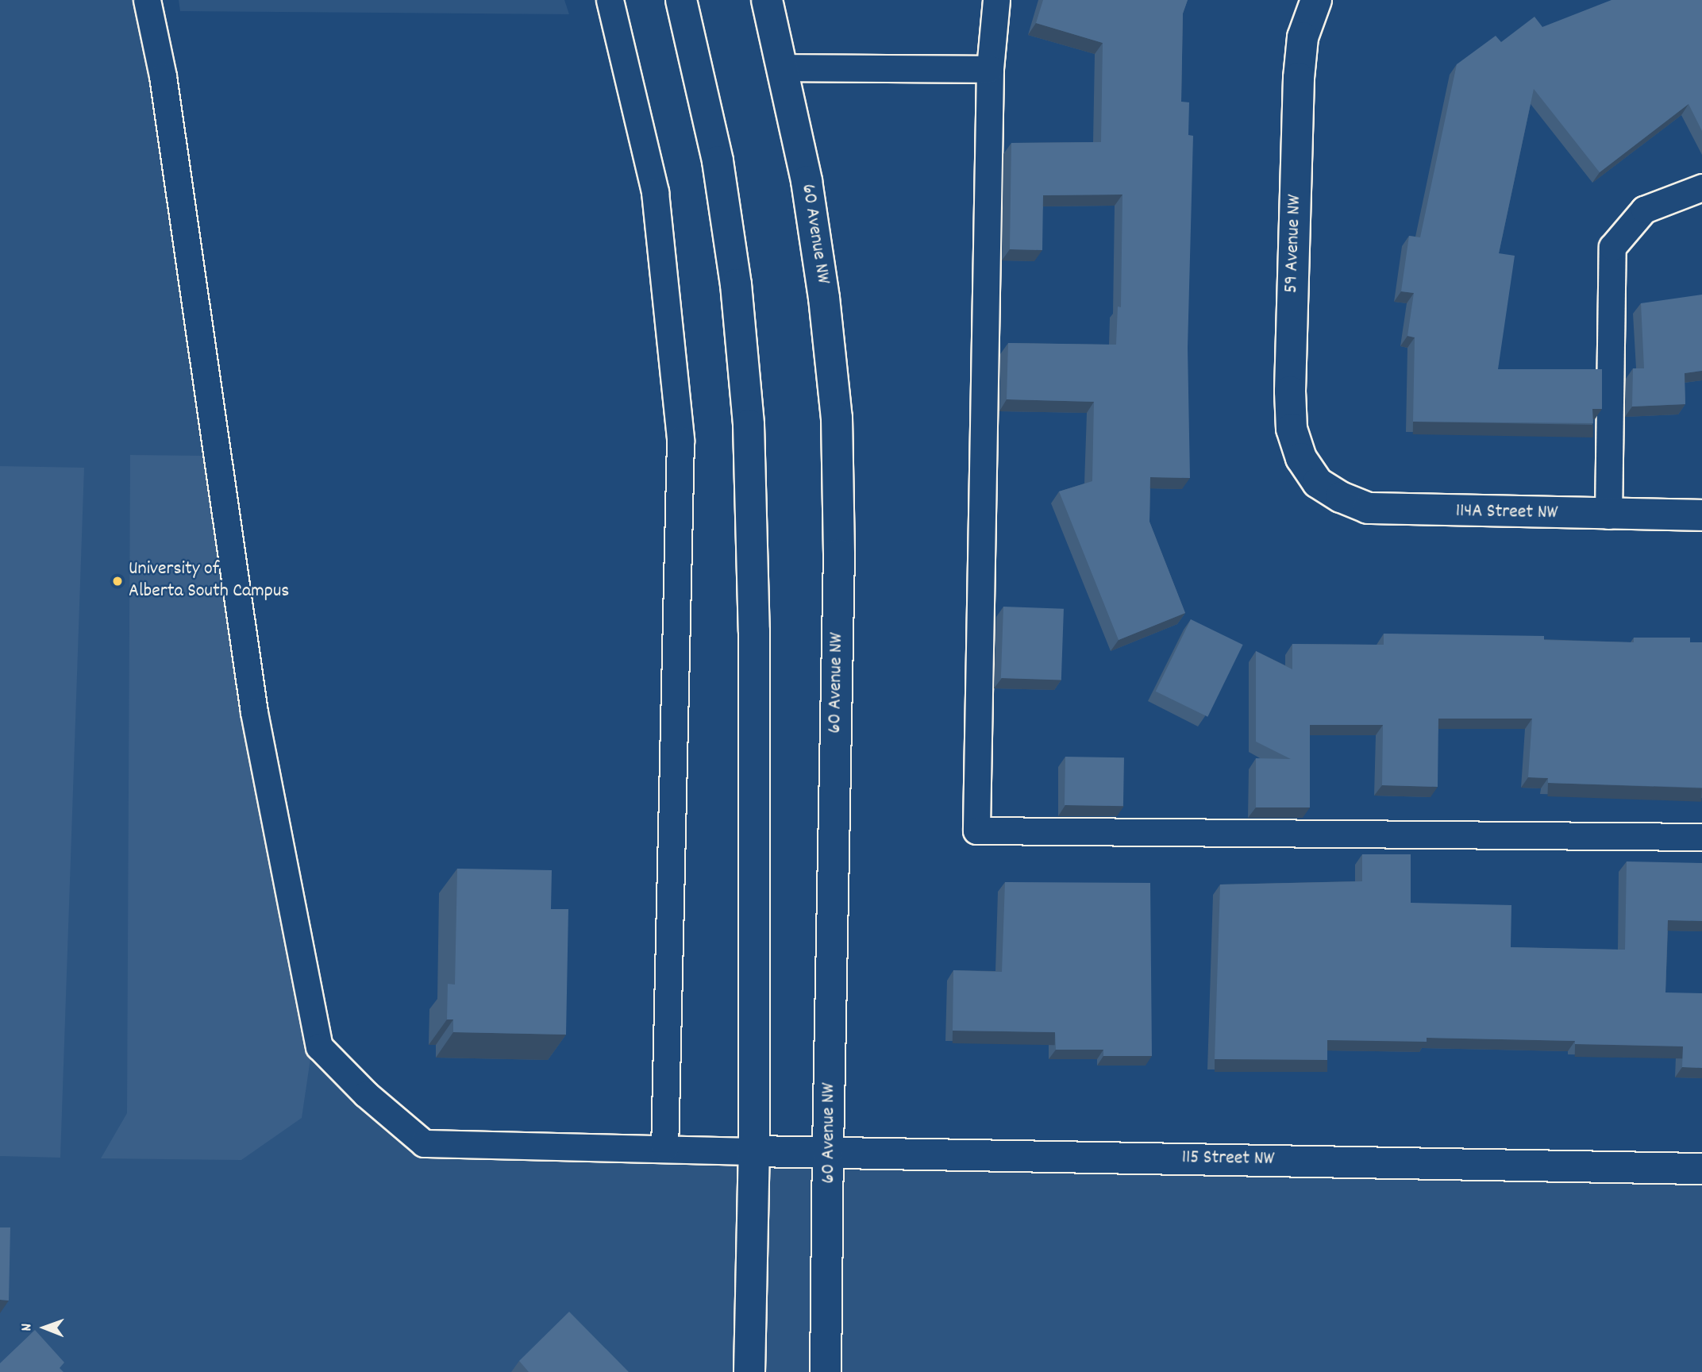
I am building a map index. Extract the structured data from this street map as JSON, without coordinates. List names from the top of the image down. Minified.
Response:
{"streets":{"street":["60 Avenue NW","59 Avenue NW","114A Street NW","115 Street NW"]},"crossings":[["60 Avenue NW","115 Street NW"],["59 Avenue NW","114A Street NW"]],"places":["University of Alberta South Campus"],"north":"left"}
